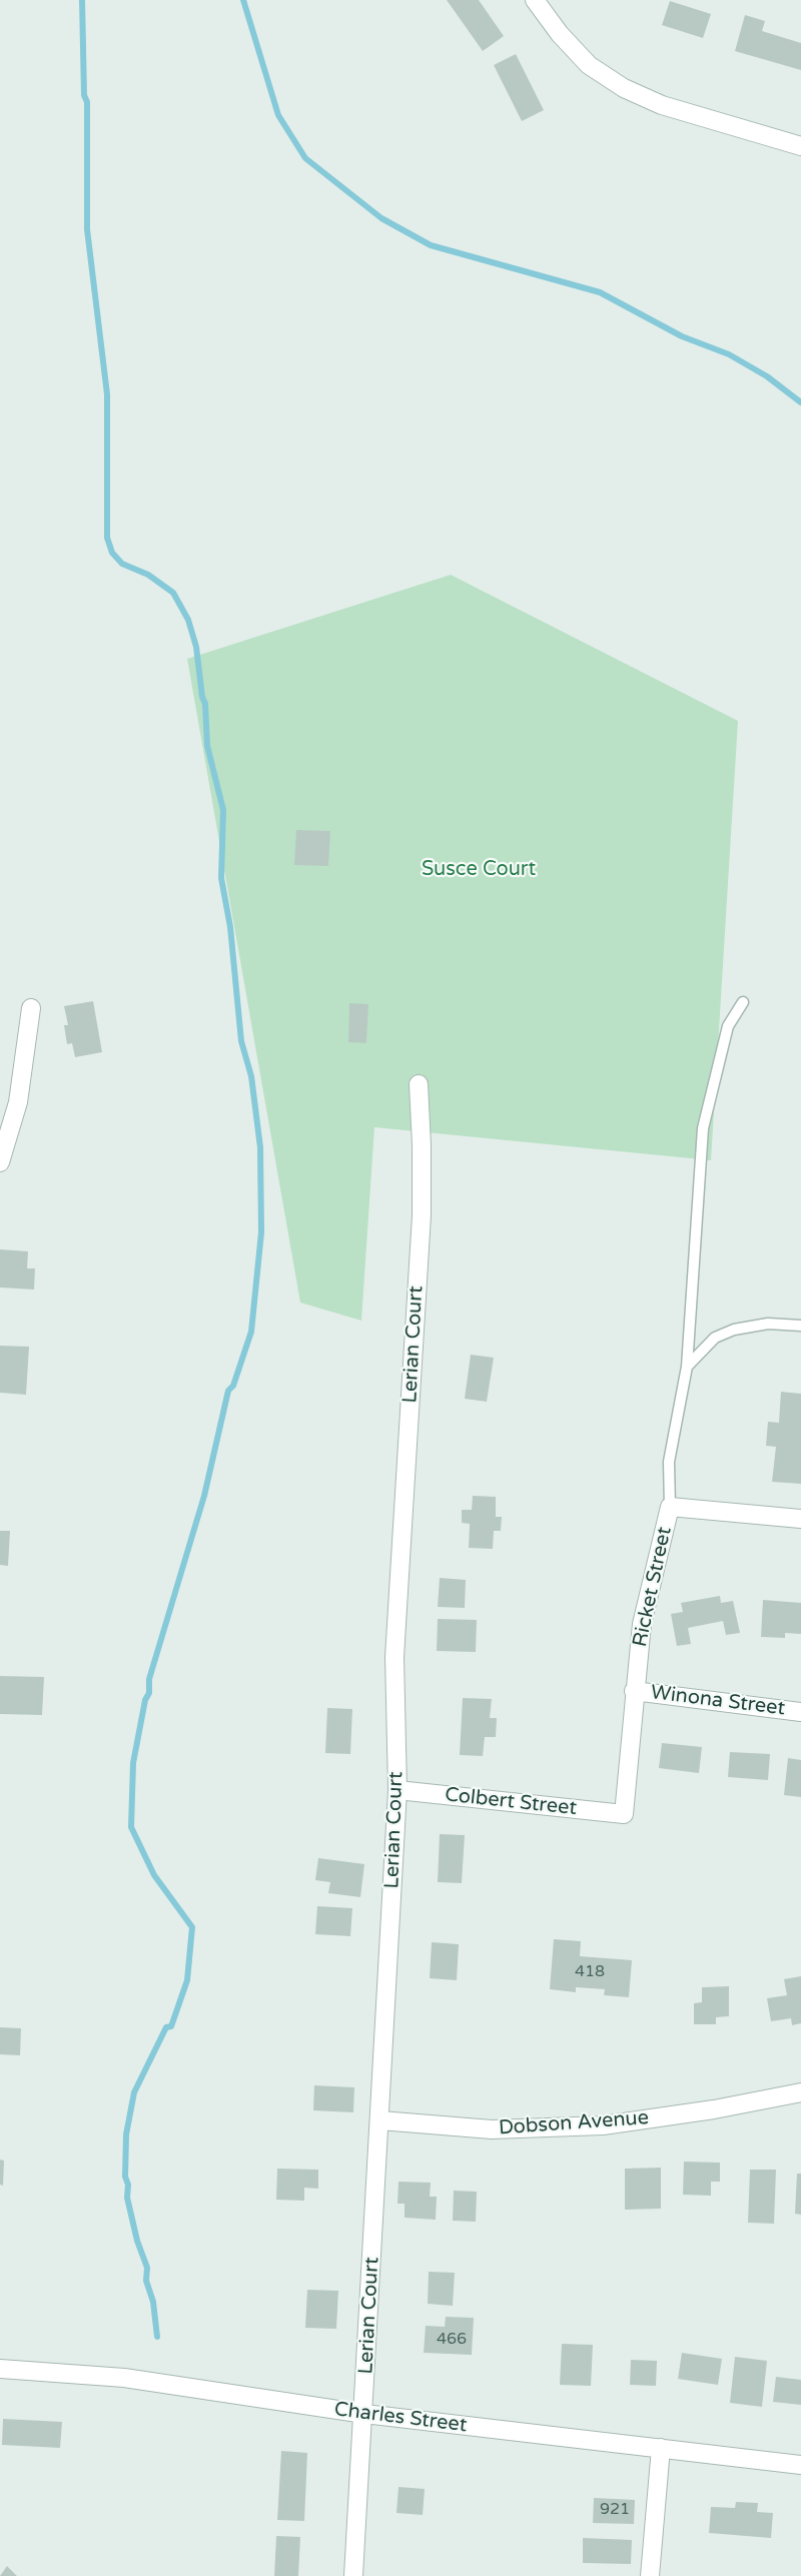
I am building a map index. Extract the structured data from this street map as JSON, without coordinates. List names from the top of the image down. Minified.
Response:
{"streets":{"street":["Lerian Court","Ricket Street","Winona Street","Colbert Street","Dobson Avenue","Charles Street"]},"crossings":[["Lerian Court","Colbert Street"],["Lerian Court","Dobson Avenue"],["Lerian Court","Charles Street"],["Ricket Street","Winona Street"],["Ricket Street","Colbert Street"]],"parks":["Susce Court"],"house_numbers":["418","466","921"]}
